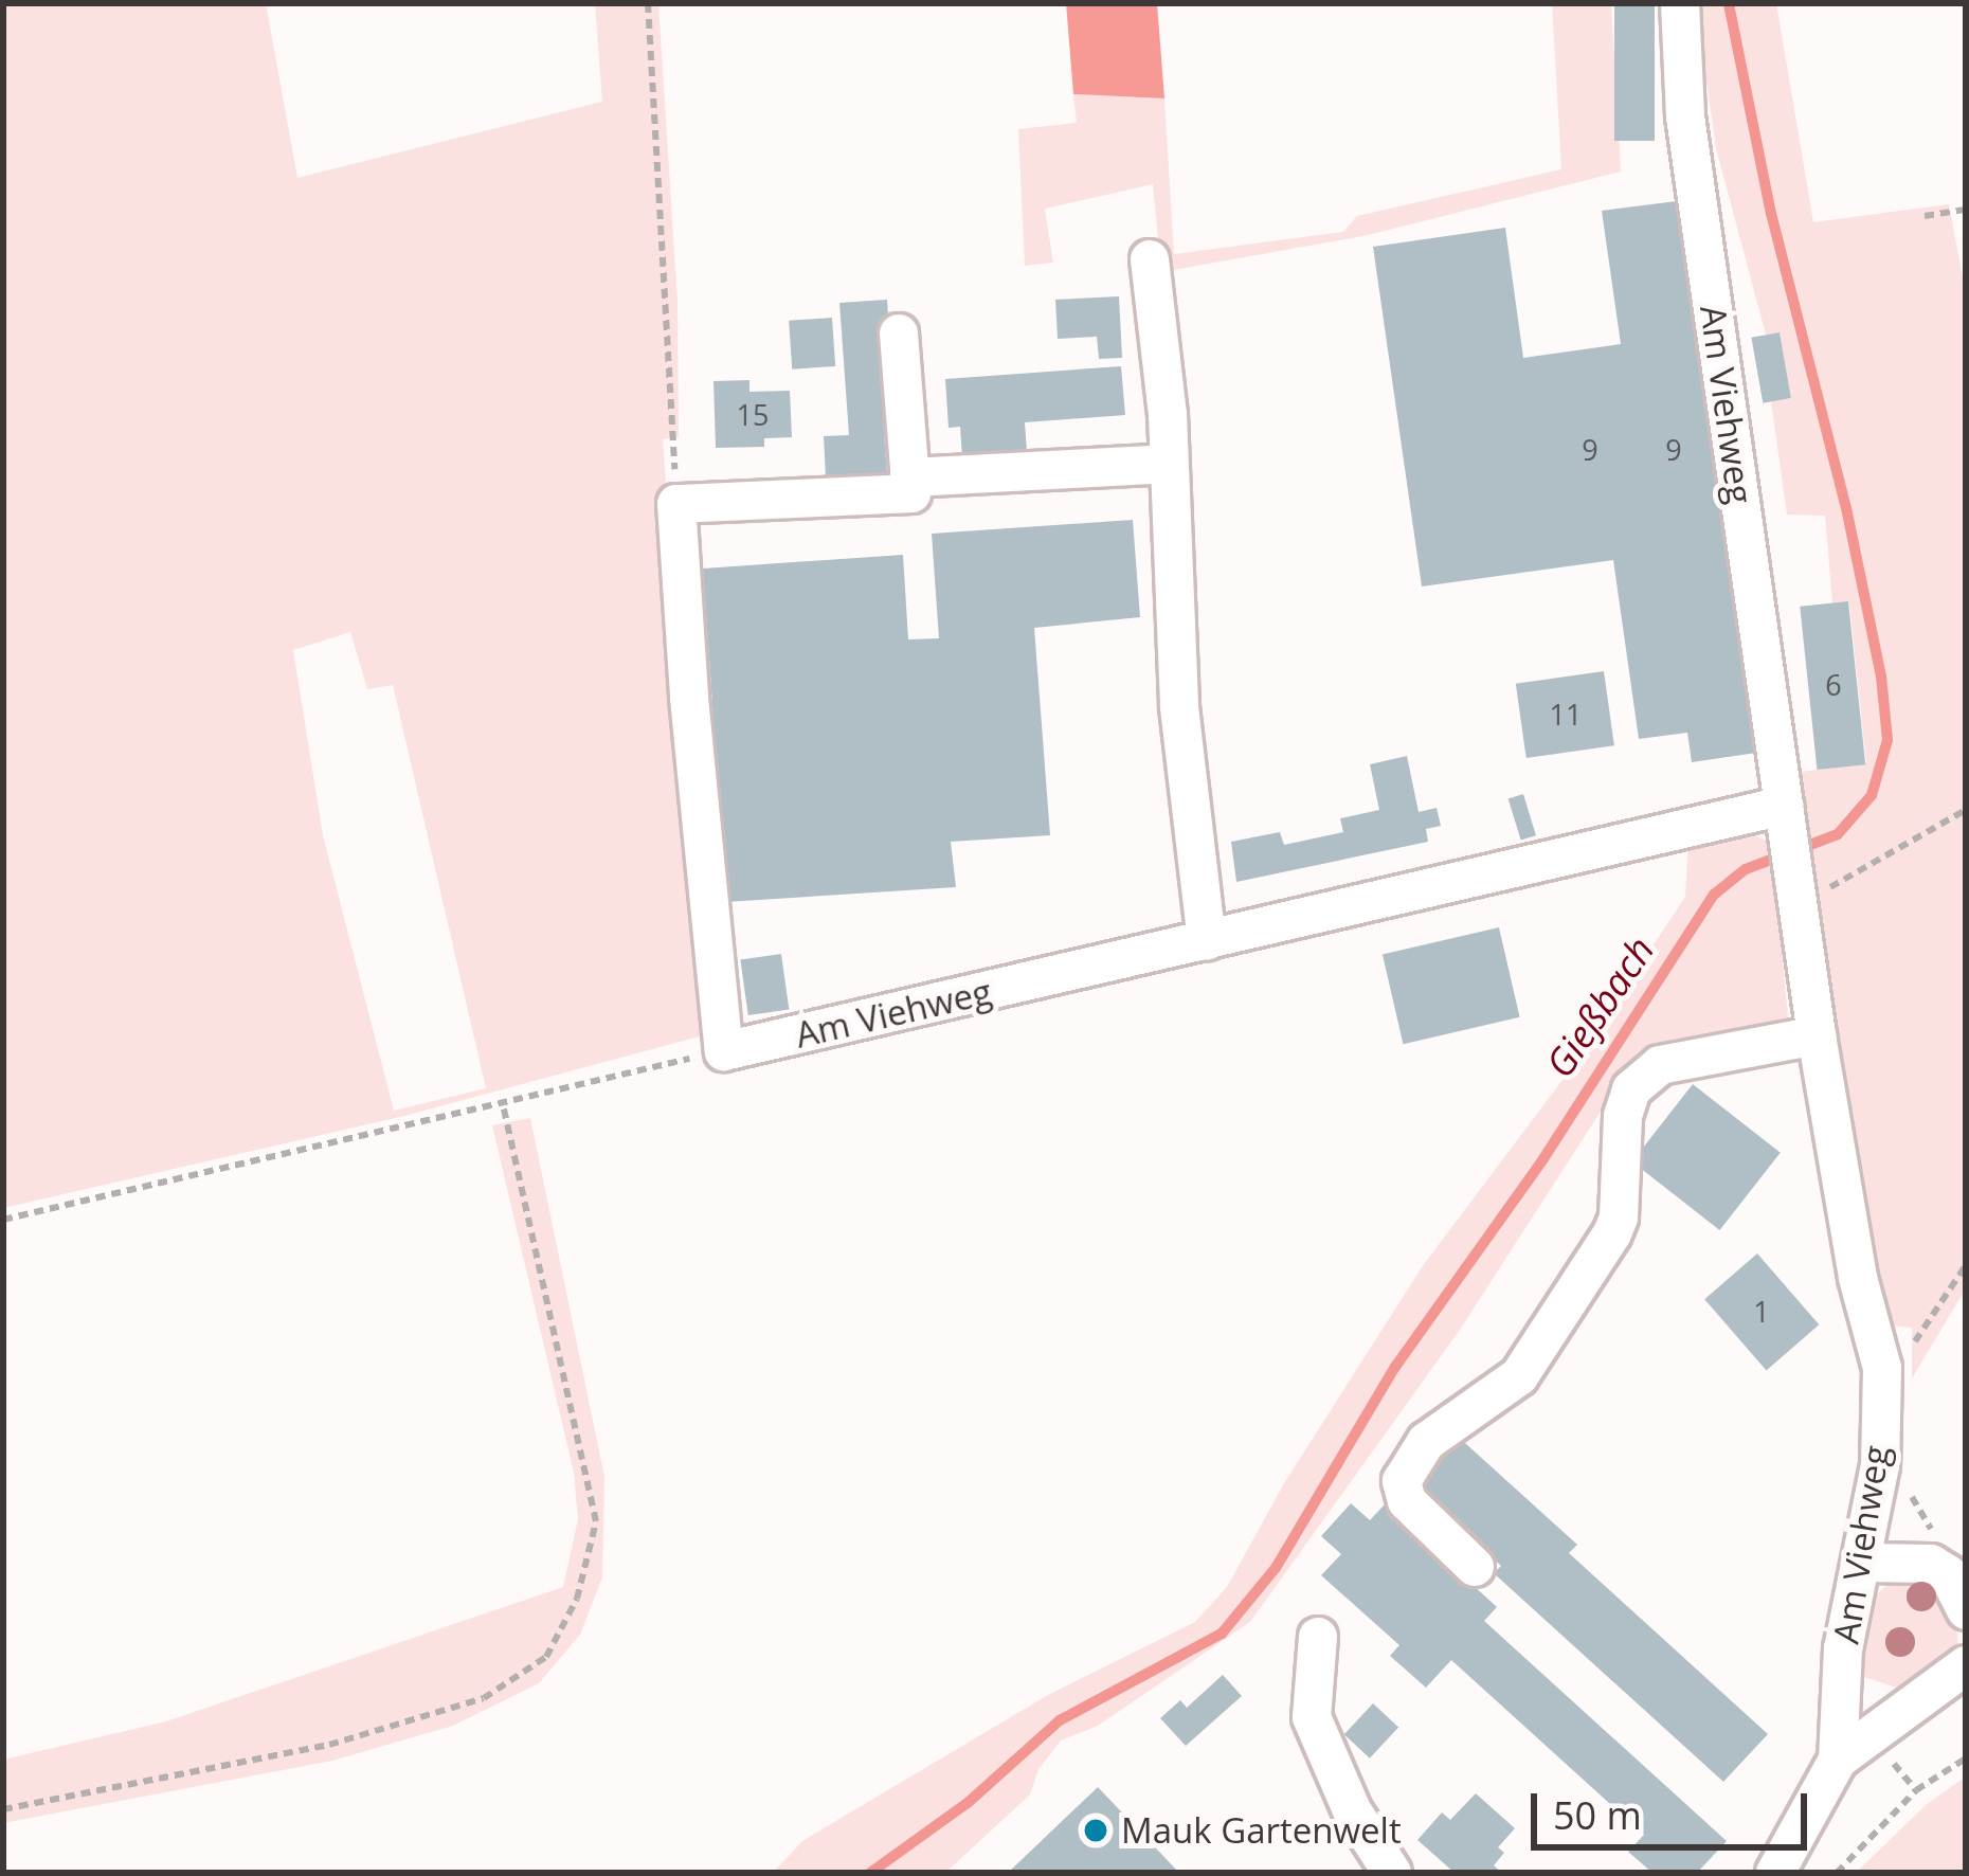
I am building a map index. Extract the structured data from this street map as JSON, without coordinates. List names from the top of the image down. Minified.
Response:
{"streets":{"street":["Am Viehweg"]},"water":["Gießbach"],"places":["Mauk Gartenwelt"],"house_numbers":["15","9","9","6","11","1"],"scale_bar":"50 m"}
